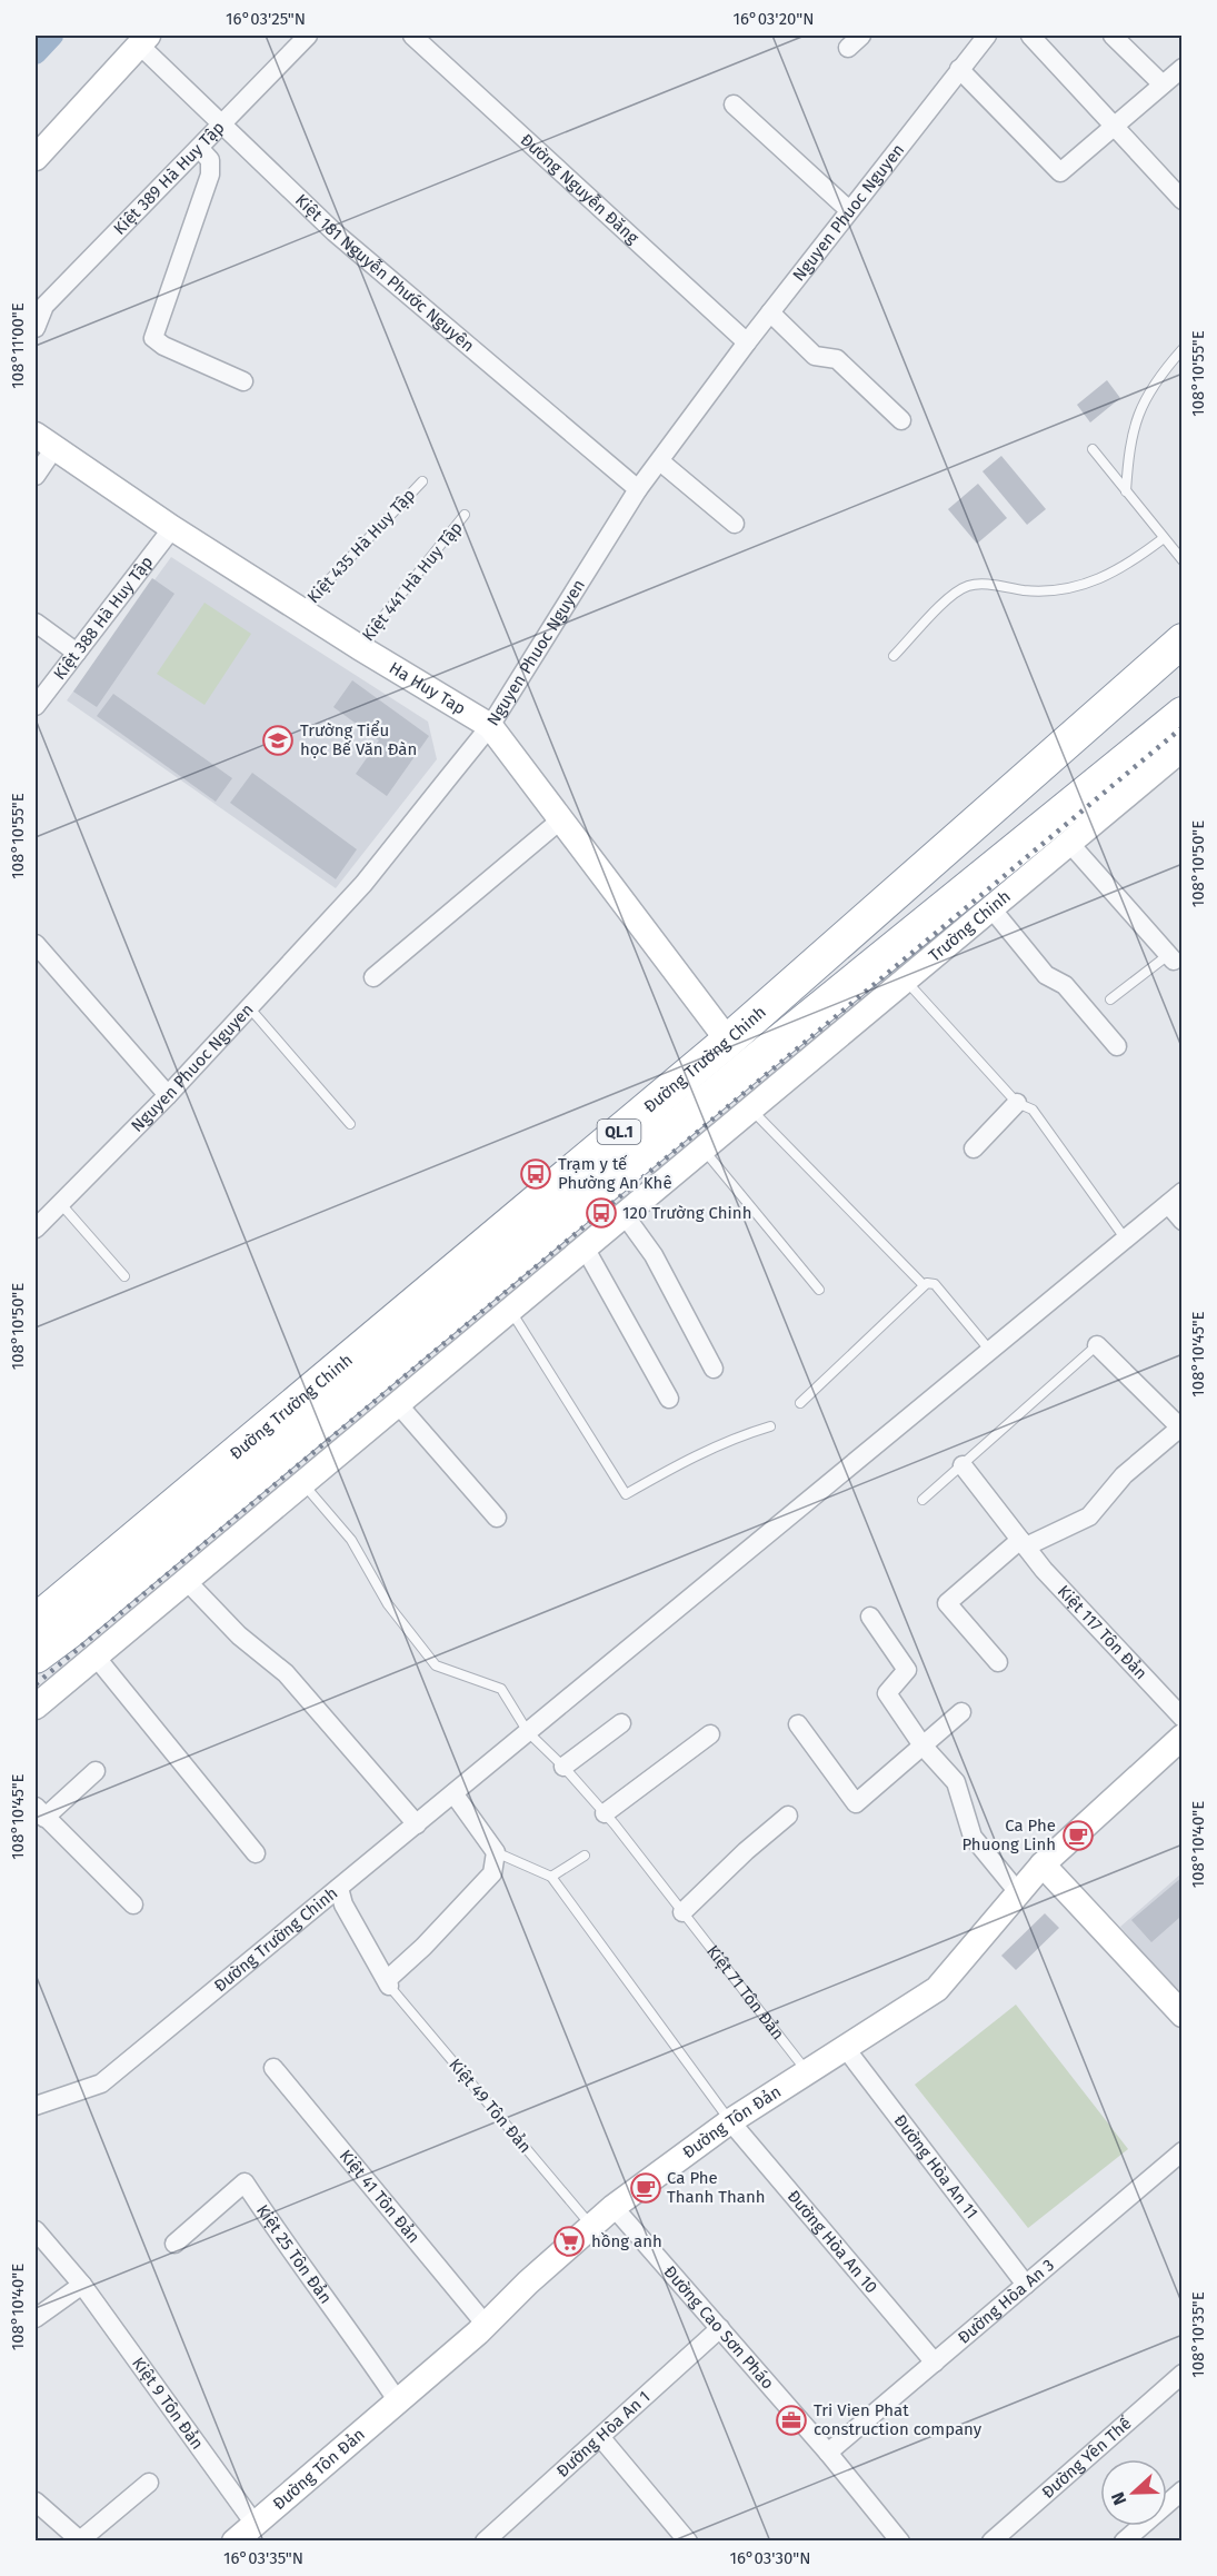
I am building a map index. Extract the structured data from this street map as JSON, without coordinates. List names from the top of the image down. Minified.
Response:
{"streets":{"highway":["Đường Trường Chinh","QL.1"],"street":["Kiệt 389 Hà Huy Tập","Đường Nguyễn Đăng","Nguyen Phuoc Nguyen","Kiệt 181 Nguyễn Phước Nguyên","Kiệt 388 Hà Huy Tập","Ha Huy Tap","Trường Chinh","Kiệt 117 Tôn Đản","Đường Tôn Đản","Đường Hòa An 11","Kiệt 41 Tôn Đản","Đường Hòa An 10","Kiệt 25 Tôn Đản","Đường Hòa An 3","Đường Cao Sơn Pháo","Kiệt 9 Tôn Đản","Đường Hòa An 1","Đường Yên Thế"],"lane":["Kiệt 435 Hà Huy Tập","Kiệt 441 Hà Huy Tập","Kiệt 71 Tôn Đản","Kiệt 49 Tôn Đản"]},"crossings":[["Kiệt 389 Hà Huy Tập","Kiệt 181 Nguyễn Phước Nguyên"],["Đường Nguyễn Đăng","Nguyen Phuoc Nguyen"],["Nguyen Phuoc Nguyen","Kiệt 181 Nguyễn Phước Nguyên"],["Nguyen Phuoc Nguyen","Ha Huy Tap"],["Kiệt 435 Hà Huy Tập","Ha Huy Tap"],["Kiệt 441 Hà Huy Tập","Ha Huy Tap"],["Kiệt 388 Hà Huy Tập","Ha Huy Tap"],["Ha Huy Tap","Đường Trường Chinh"],["Đường Trường Chinh","Kiệt 71 Tôn Đản"],["Kiệt 71 Tôn Đản","Đường Tôn Đản"],["Kiệt 49 Tôn Đản","Đường Tôn Đản"],["Đường Tôn Đản","Đường Hòa An 11"],["Đường Tôn Đản","Kiệt 41 Tôn Đản"],["Đường Tôn Đản","Đường Hòa An 10"],["Đường Tôn Đản","Kiệt 25 Tôn Đản"],["Đường Tôn Đản","Đường Cao Sơn Pháo"],["Đường Tôn Đản","Kiệt 9 Tôn Đản"],["Đường Hòa An 11","Đường Hòa An 3"],["Đường Hòa An 10","Đường Hòa An 3"],["Đường Hòa An 3","Đường Cao Sơn Pháo"],["Đường Cao Sơn Pháo","Đường Hòa An 1"]],"places":{"school or university":["Trường Tiểu học Bế Văn Đàn"],"bus stop":["Trạm y tế Phường An Khê","120 Trường Chinh"],"cafe":["Ca Phe Phuong Linh","Ca Phe Thanh Thanh"],"supermarket":["hồng anh"],"office":["Tri Vien Phat construction company"]},"north":"left","coordinates":["16°03'25\"N","16°03'20\"N","108°11'00\"E","108°10'55\"E","108°10'50\"E","108°10'45\"E","108°10'40\"E","108°10'35\"E","16°03'35\"N","16°03'30\"N"]}
